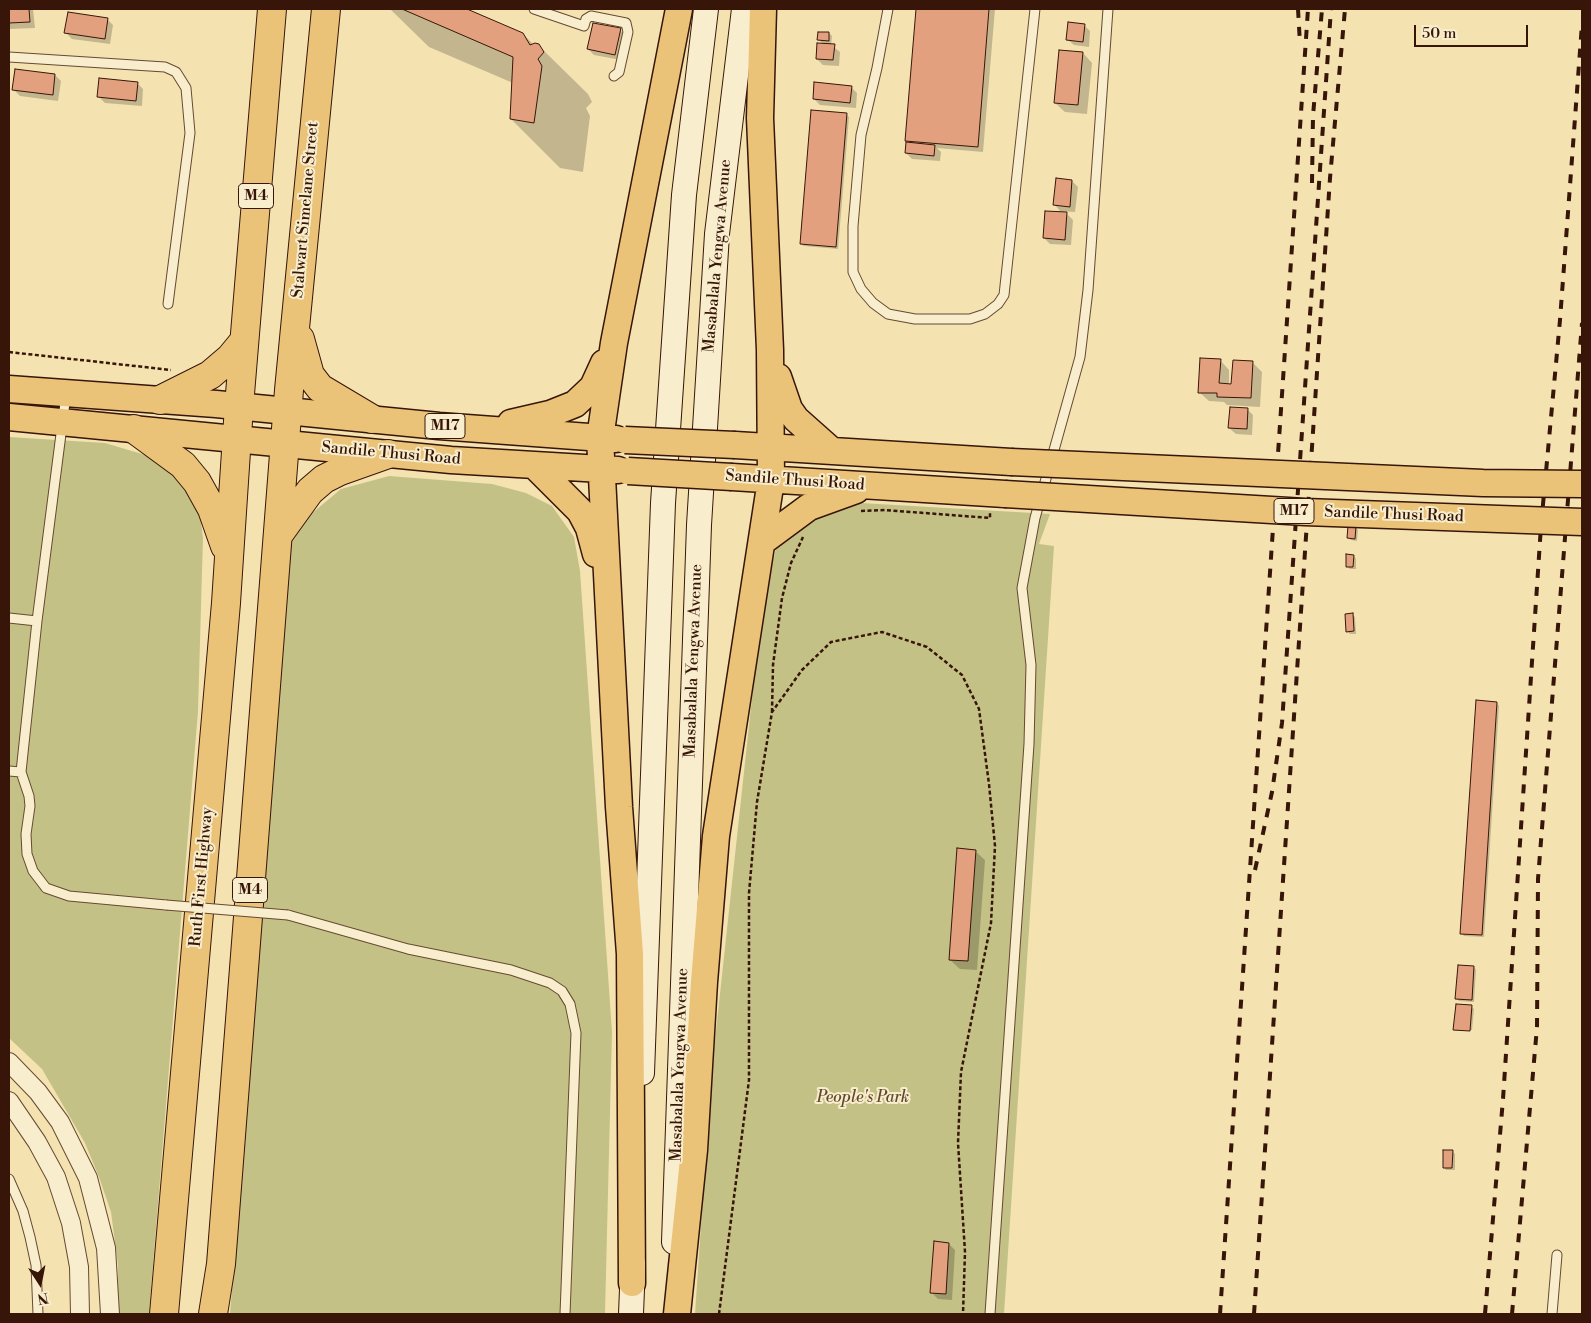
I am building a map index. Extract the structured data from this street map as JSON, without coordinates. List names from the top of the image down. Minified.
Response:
{"streets":{"highway":["M4","Stalwart Simelane Street","Ruth First Highway"],"main road":["Masabalala Yengwa Avenue","M17","Sandile Thusi Road"]},"crossings":[["M4","Stalwart Simelane Street"],["M4","Sandile Thusi Road"],["M4","Ruth First Highway"],["Stalwart Simelane Street","Sandile Thusi Road"],["Sandile Thusi Road","Ruth First Highway"]],"parks":["People's Park"],"scale_bar":"50 m","north":"bottom"}
